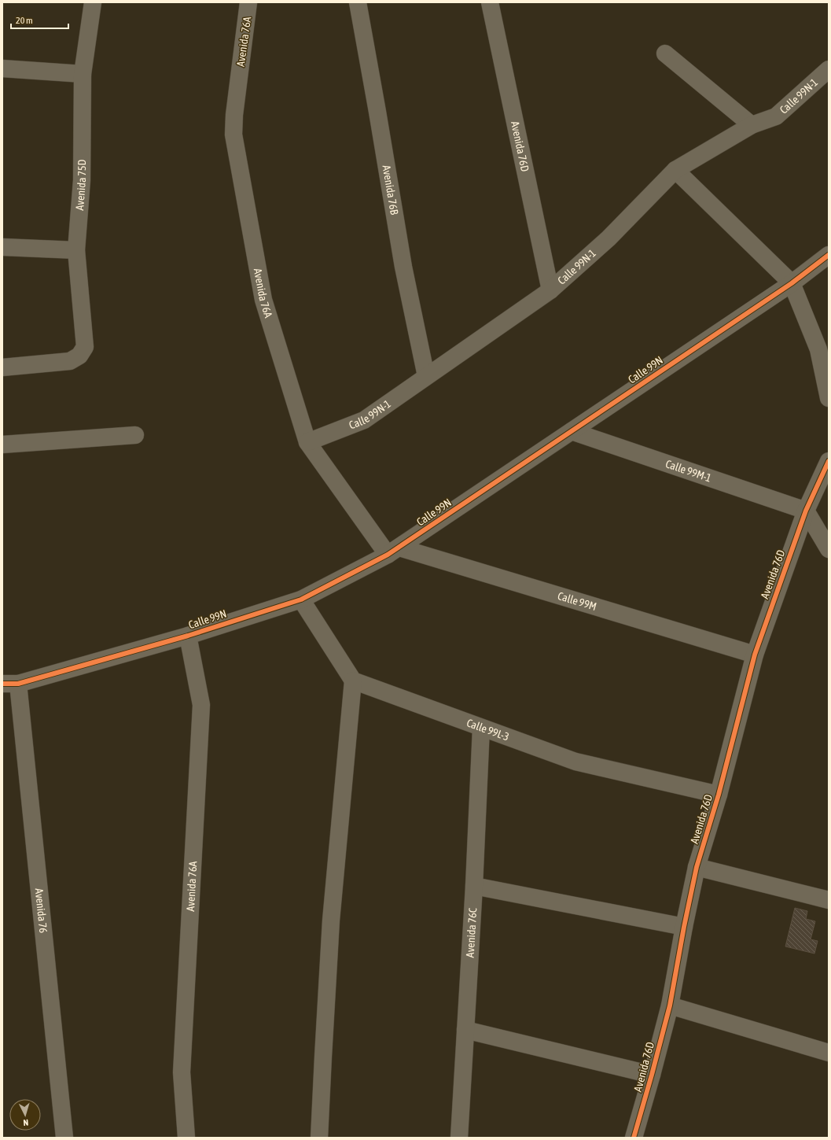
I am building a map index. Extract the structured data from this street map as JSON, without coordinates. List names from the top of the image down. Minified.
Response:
{"streets":{"street":["Avenida 76A","Calle 99N-1","Avenida 76D","Avenida 75D","Avenida 76B","Calle 99N","Calle 99M-1","Calle 99M","Calle 99L-3","Avenida 76","Avenida 76C"]},"crossings":[["Avenida 76A","Calle 99N-1"],["Avenida 76A","Calle 99N"],["Avenida 76A","Calle 99M"],["Calle 99N-1","Avenida 76D"],["Calle 99N-1","Avenida 76B"],["Avenida 76D","Calle 99M-1"],["Avenida 76D","Calle 99M"],["Avenida 76D","Calle 99L-3"],["Calle 99N","Calle 99M-1"],["Calle 99N","Calle 99M"],["Calle 99N","Avenida 76"],["Calle 99L-3","Avenida 76C"]],"scale_bar":"20 m","north":"bottom"}
